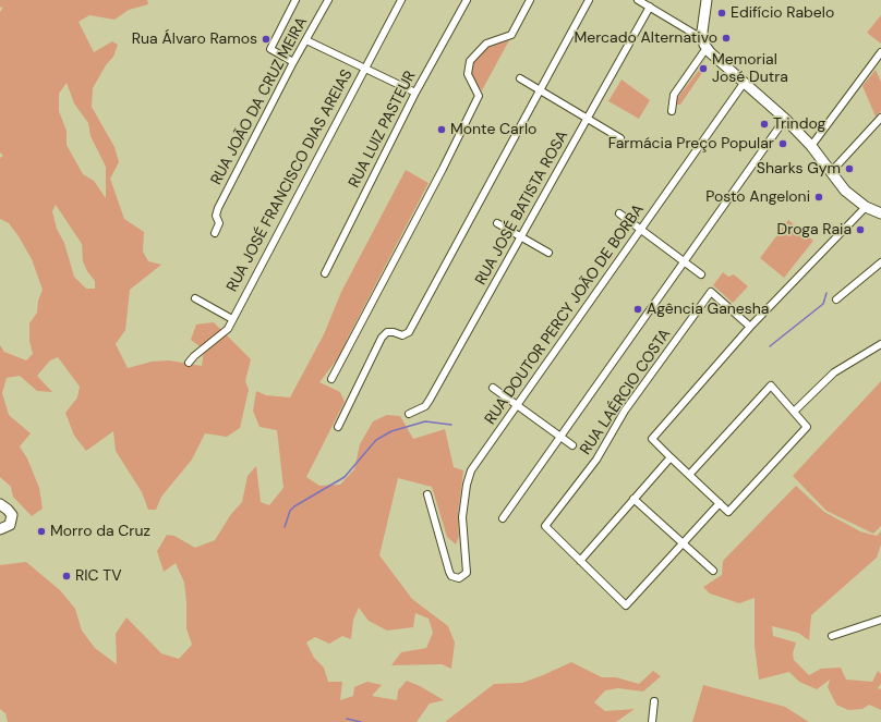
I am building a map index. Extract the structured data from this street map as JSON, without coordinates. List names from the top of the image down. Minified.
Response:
{"streets":{"street":["RUA JOÃO DA CRUZ MEIRA","RUA LUIZ PASTEUR","RUA JOSÉ FRANCISCO DIAS AREIAS","RUA JOSÉ BATISTA ROSA","RUA DOUTOR PERCY JOÃO DE BORBA","RUA LAÉRCIO COSTA"]},"places":["Edifício Rabelo","Mercado Alternativo","Rua Álvaro Ramos","Memorial José Dutra","Trindog","Monte Carlo","Farmácia Preço Popular","Sharks Gym","Posto Angeloni","Droga Raia","Agência Ganesha","Morro da Cruz","RIC TV"]}
